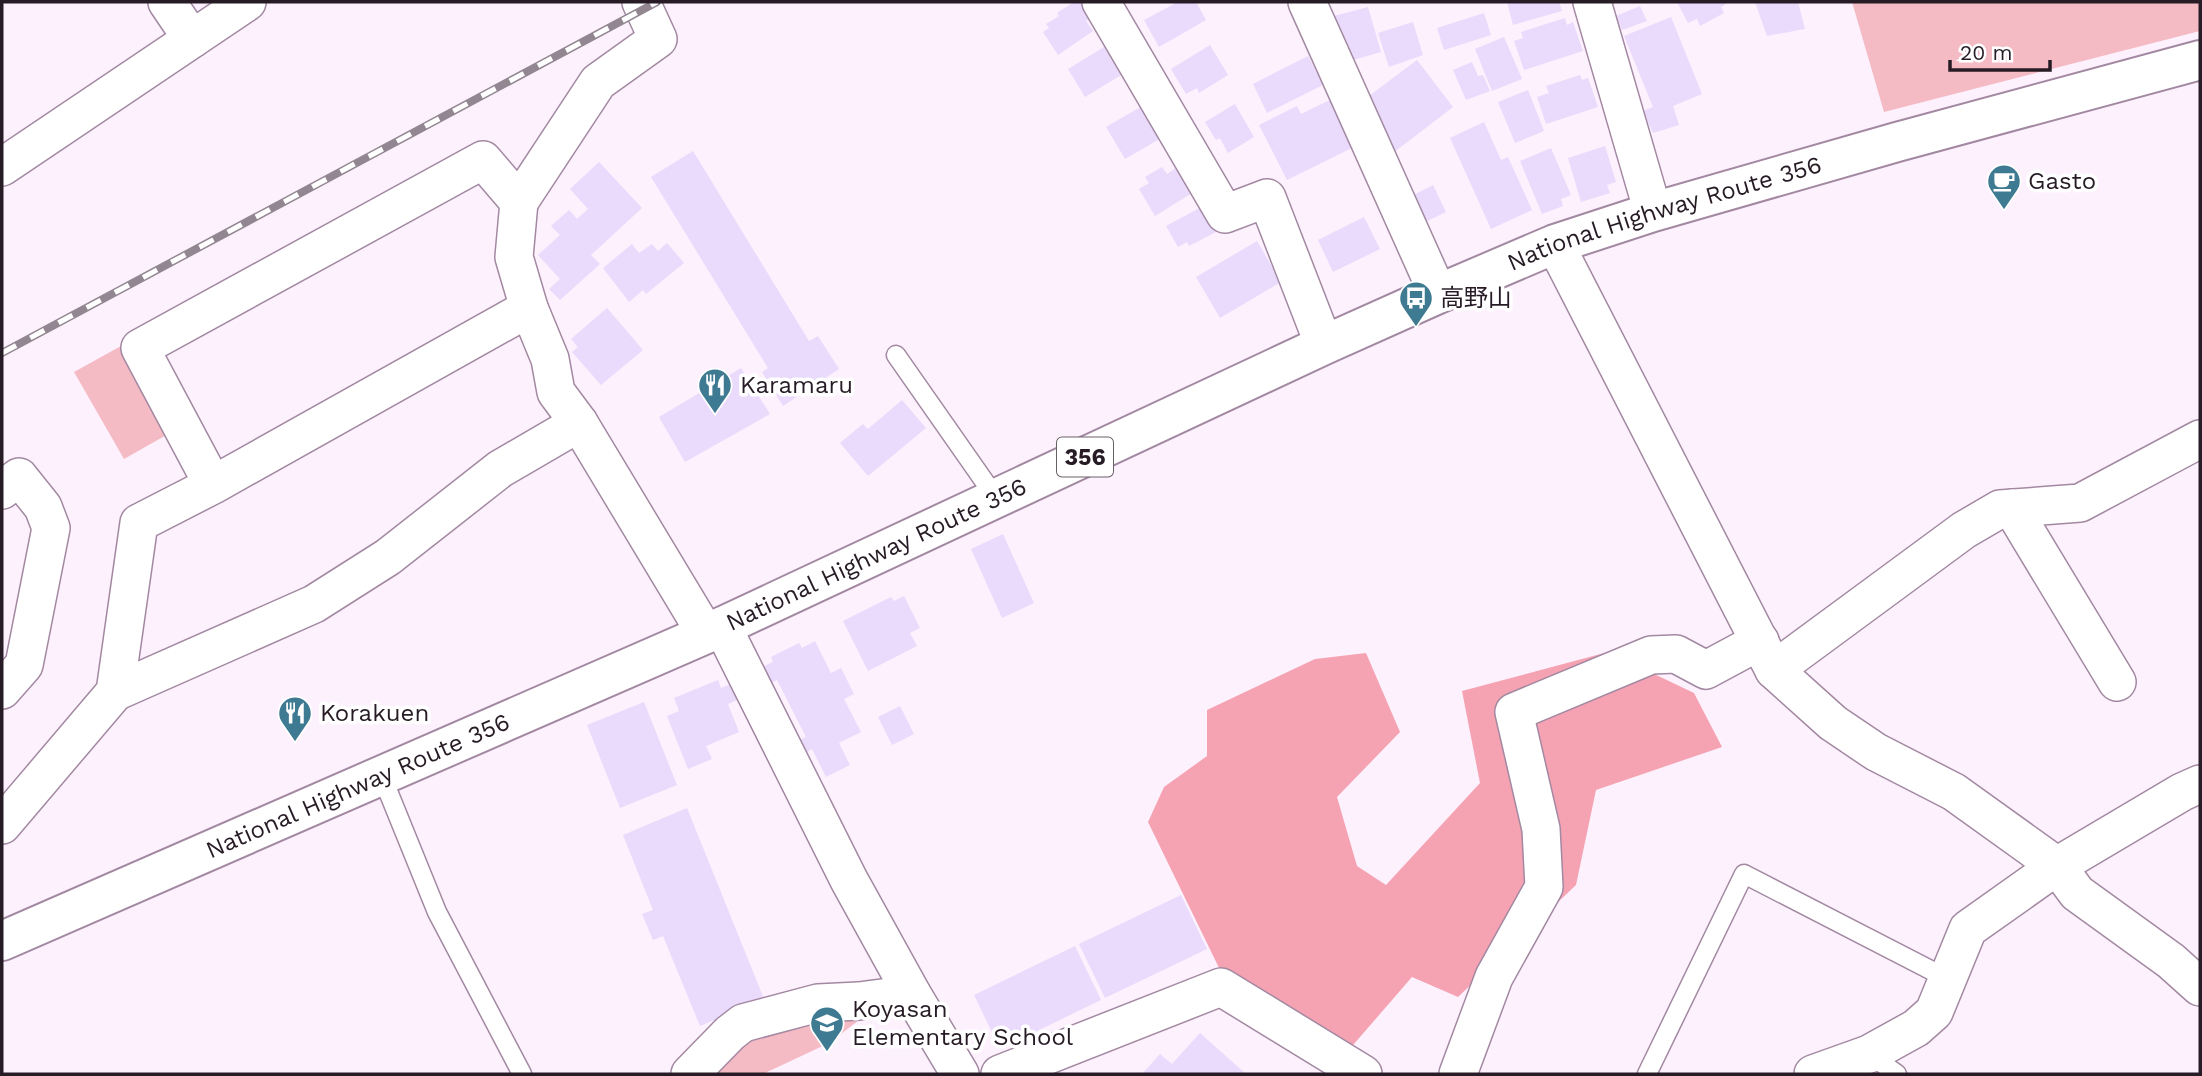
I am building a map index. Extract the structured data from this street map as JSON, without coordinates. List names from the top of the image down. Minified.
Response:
{"streets":{"highway":["National Highway Route 356","356"]},"places":{"cafe":["Gasto"],"bus stop":["高野山"],"restaurant":["Karamaru","Korakuen"],"school or university":["Koyasan Elementary School"]},"scale_bar":"20 m"}
